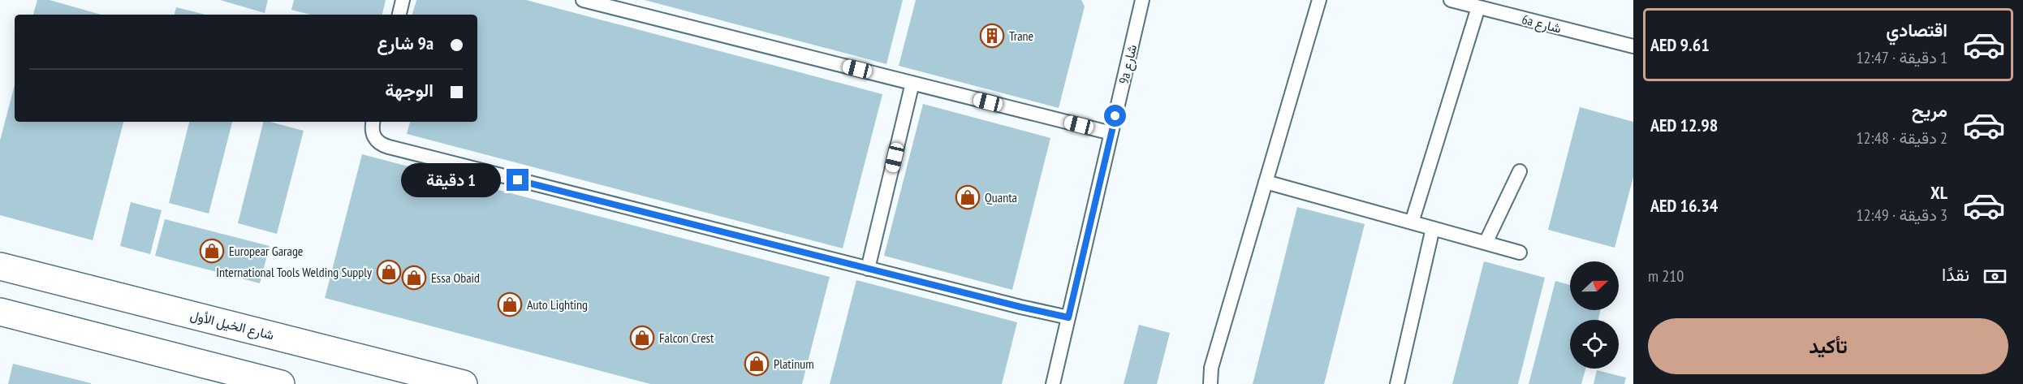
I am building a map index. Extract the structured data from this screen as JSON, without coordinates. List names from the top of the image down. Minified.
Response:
{"streets":{"main road":["شارع الخيل الأول"],"lane":["6a شارع","9a شارع"]},"places":{"building":["Trane"],"shop":["Quanta","Europear Garage","International Tools Welding Supply","Essa Obaid","Auto Lighting","Falcon Crest","Platinum"]},"north":"right","page":{"list":[{"name":"اقتصادي","note":"1 دقيقة · 12:47","value":"AED 9.61"},{"name":"مريح","note":"2 دقيقة · 12:48","value":"AED 12.98"},{"name":"XL","note":"3 دقيقة · 12:49","value":"AED 16.34"}],"banner":["9a شارع","الوجهة"],"bubble":"1 دقيقة","pay":["نقدًا","210 m"],"buttons":"تأكيد"}}
